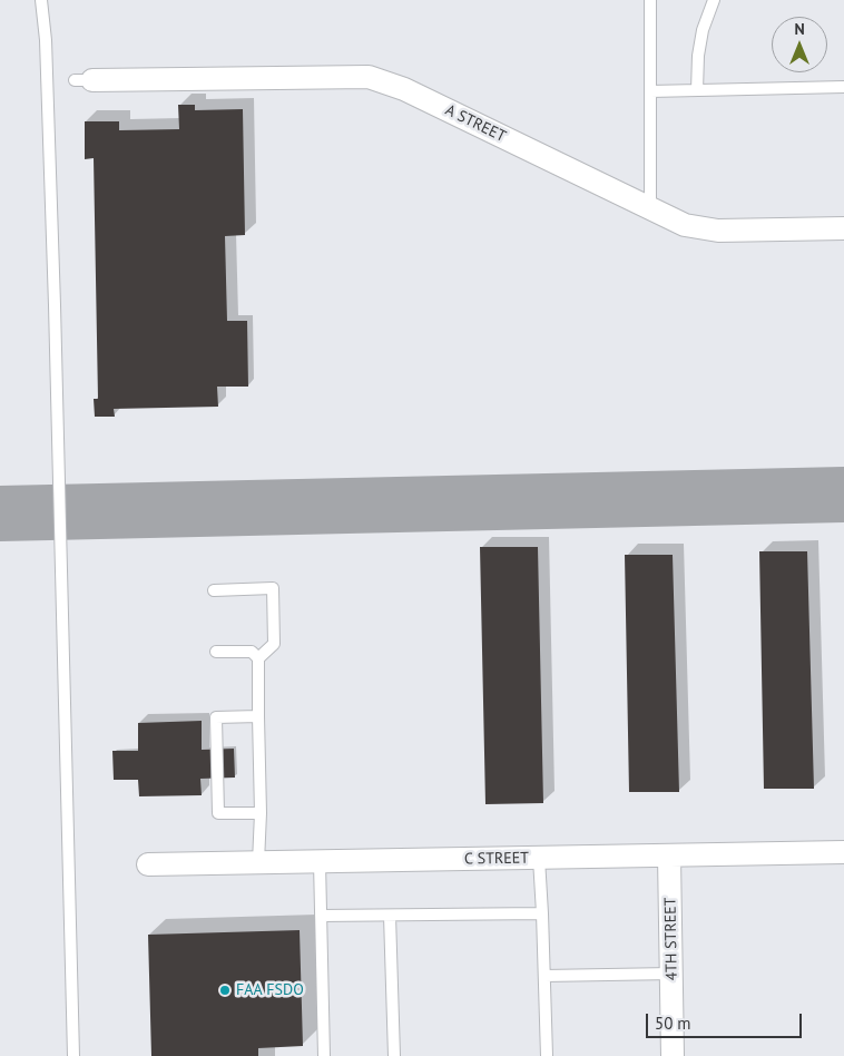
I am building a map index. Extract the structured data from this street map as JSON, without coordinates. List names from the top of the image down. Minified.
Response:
{"streets":{"street":["A STREET","C STREET","4TH STREET"]},"crossings":[["C STREET","4TH STREET"]],"places":["FAA FSDO"],"scale_bar":"50 m","north":"top"}
